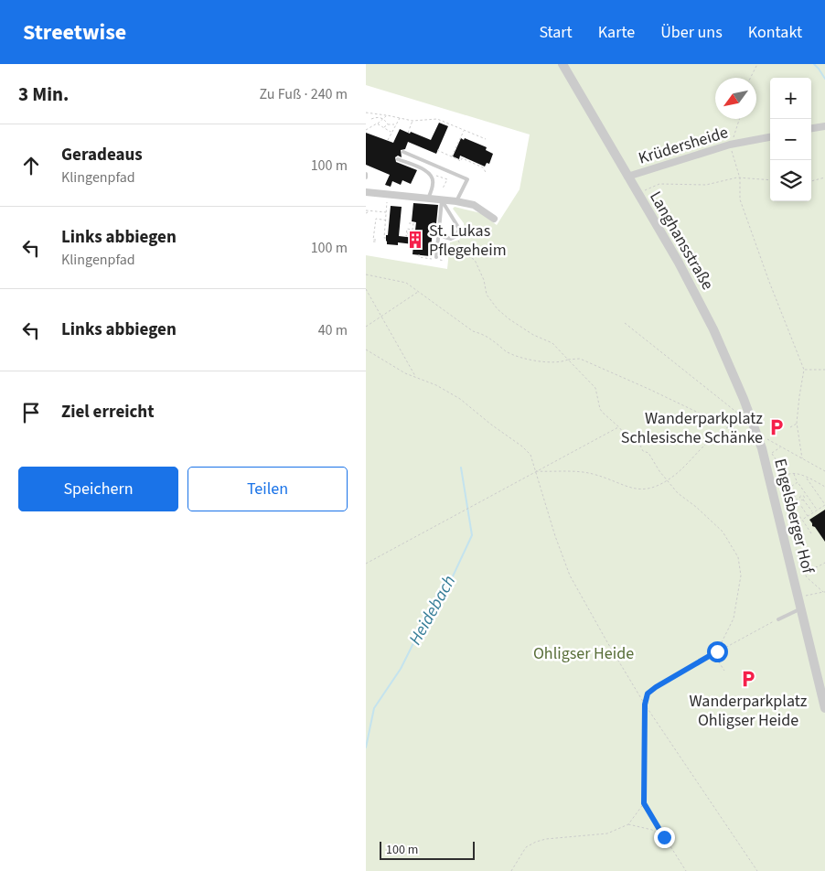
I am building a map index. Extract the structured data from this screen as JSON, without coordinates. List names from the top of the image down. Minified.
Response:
{"streets":{"street":["Krüdersheide","Langhansstraße","Engelsberger Hof"]},"crossings":[["Krüdersheide","Langhansstraße"],["Langhansstraße","Engelsberger Hof"]],"water":["Heidebach"],"parks":["Ohligser Heide"],"places":{"building":["St. Lukas Pflegeheim"],"parking":["Wanderparkplatz Schlesische Schänke","Wanderparkplatz Ohligser Heide"]},"scale_bar":"100 m","north":"bottom left","page":{"header":"Streetwise","nav":["Start","Karte","Über uns","Kontakt"],"heading":["3 Min.","Zu Fuß · 240 m"],"map_buttons":["+","−"],"list":[["Geradeaus","Klingenpfad","100 m"],["Links abbiegen","Klingenpfad","100 m"],["Links abbiegen","40 m"],"Ziel erreicht"],"buttons":["Speichern","Teilen"],"scale":"100 m"}}
